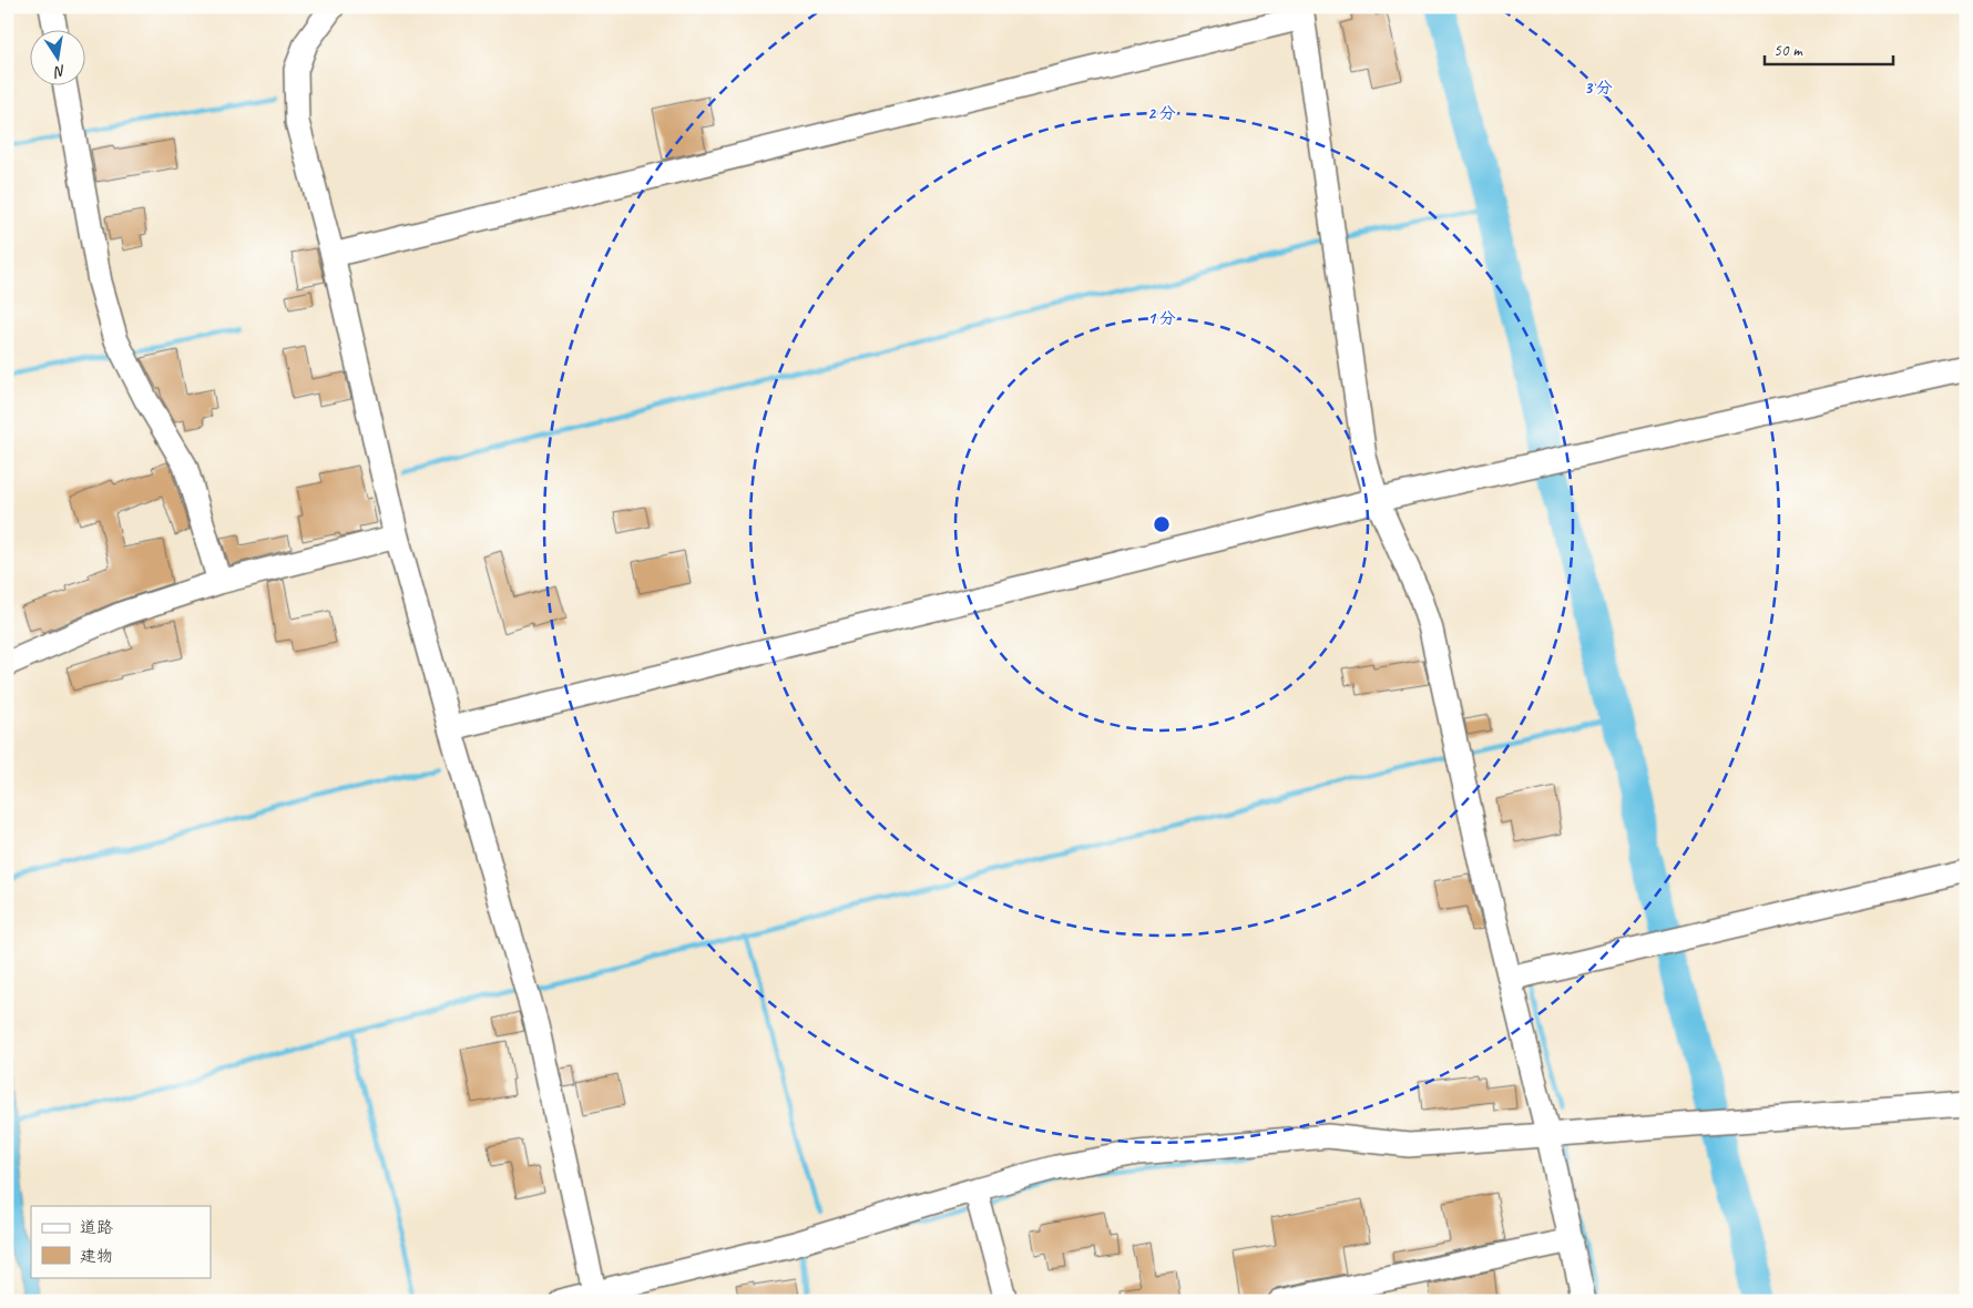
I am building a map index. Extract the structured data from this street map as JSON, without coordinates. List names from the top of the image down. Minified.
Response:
{"legend":["道路","建物"],"scale_bar":"50 m","north":"bottom","rings":["3 分","2 分","1 分"]}
